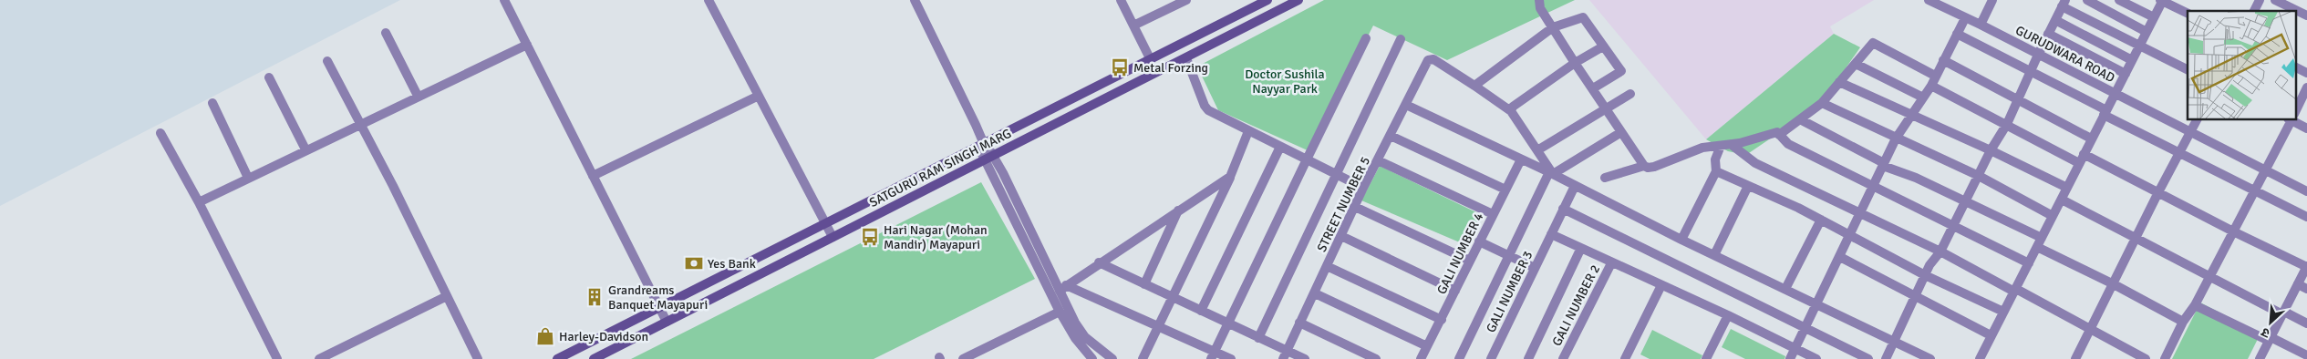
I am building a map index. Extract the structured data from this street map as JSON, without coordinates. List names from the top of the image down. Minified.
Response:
{"streets":{"main road":["SATGURU RAM SINGH MARG"],"street":["GURUDWARA ROAD","STREET NUMBER 5","GALI NUMBER 4","GALI NUMBER 3","GALI NUMBER 2"]},"parks":["Doctor Sushila Nayyar Park"],"places":{"bus stop":["Metal Forzing","Hari Nagar (Mohan Mandir) Mayapuri"],"bank":["Yes Bank"],"building":["Grandreams Banquet Mayapuri"],"shop":["Harley-Davidson"]},"north":"bottom left"}
